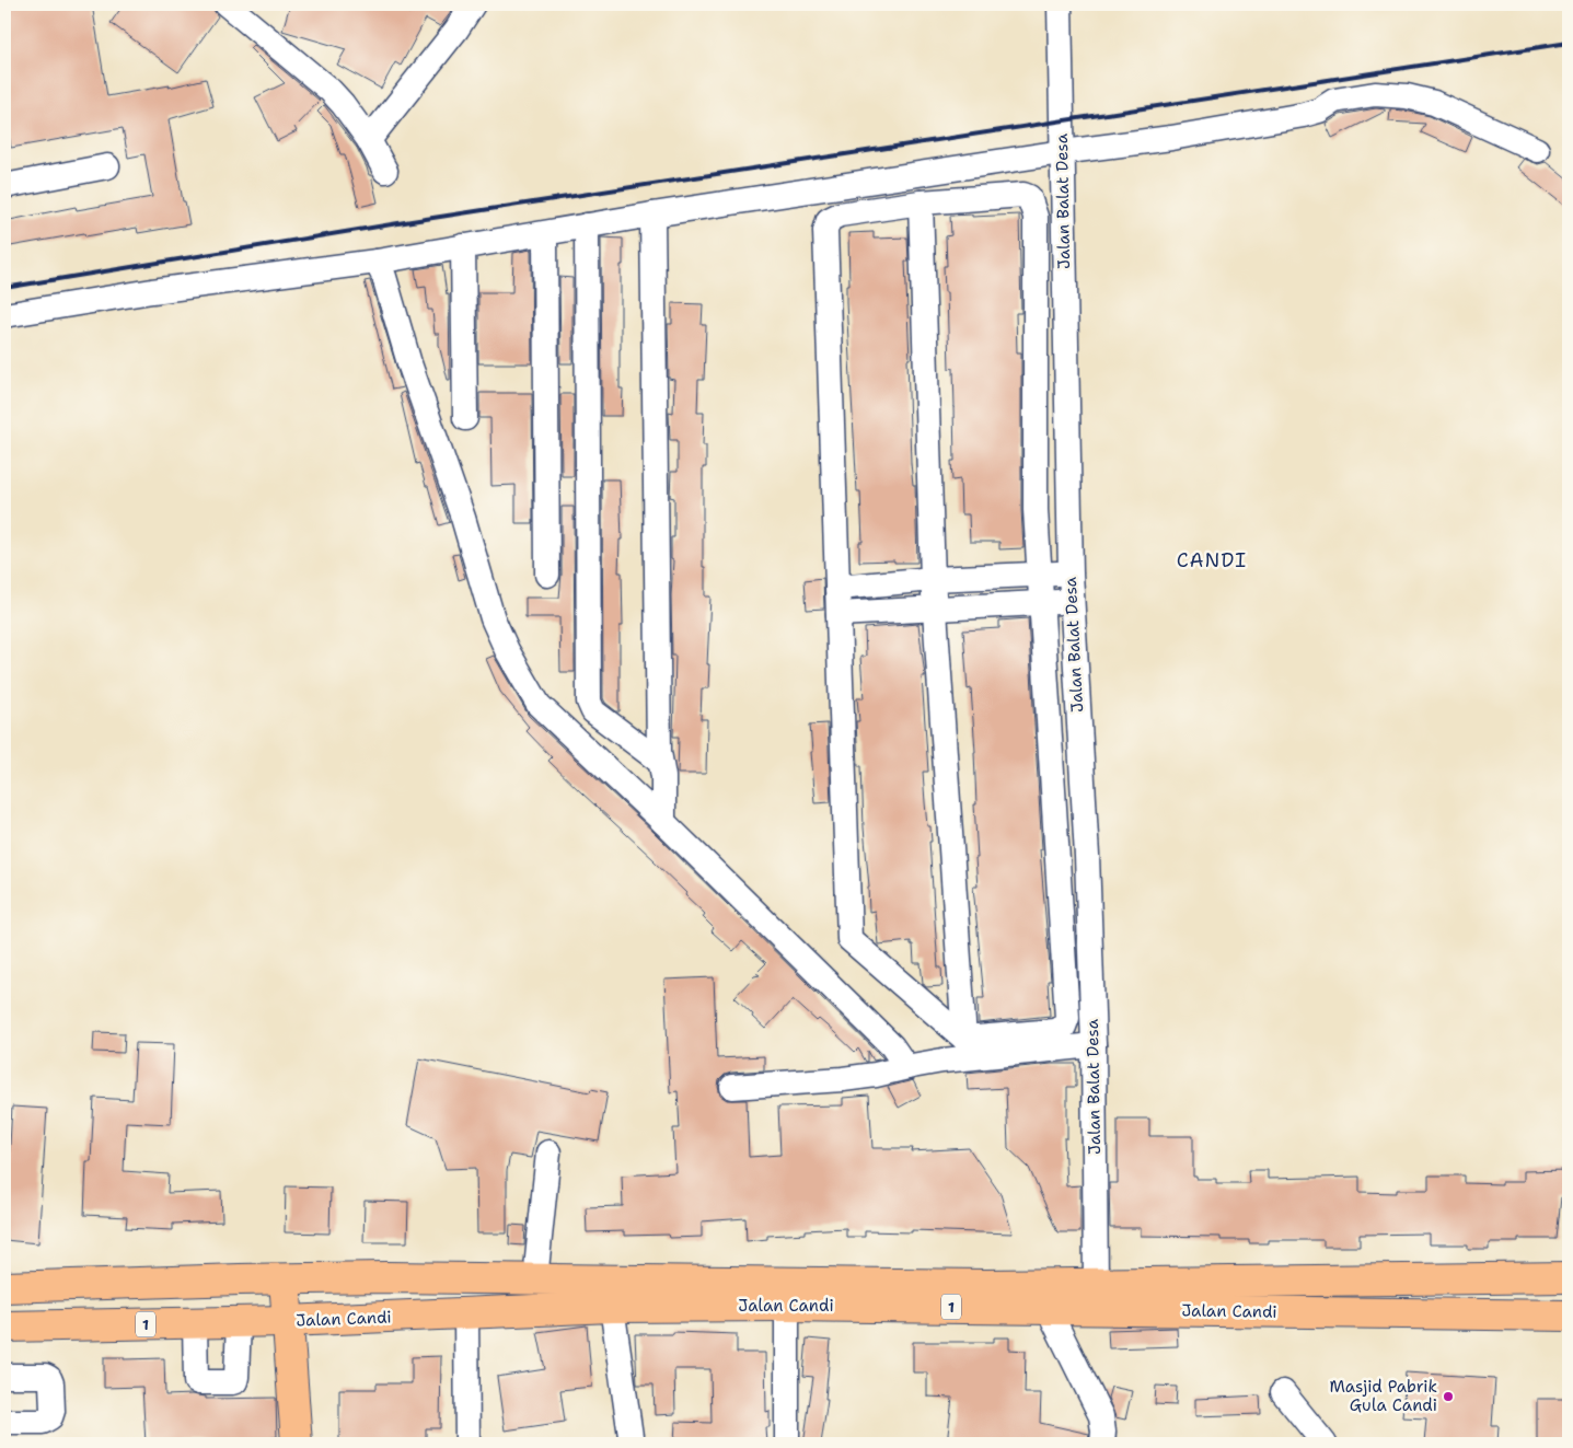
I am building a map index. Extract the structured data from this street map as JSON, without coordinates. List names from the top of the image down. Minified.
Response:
{"streets":{"main road":["Jalan Candi","1"],"street":["Jalan Balat Desa"]},"crossings":[["Jalan Balat Desa","Jalan Candi"]],"districts":["CANDI"],"places":["Masjid Pabrik Gula Candi"]}
